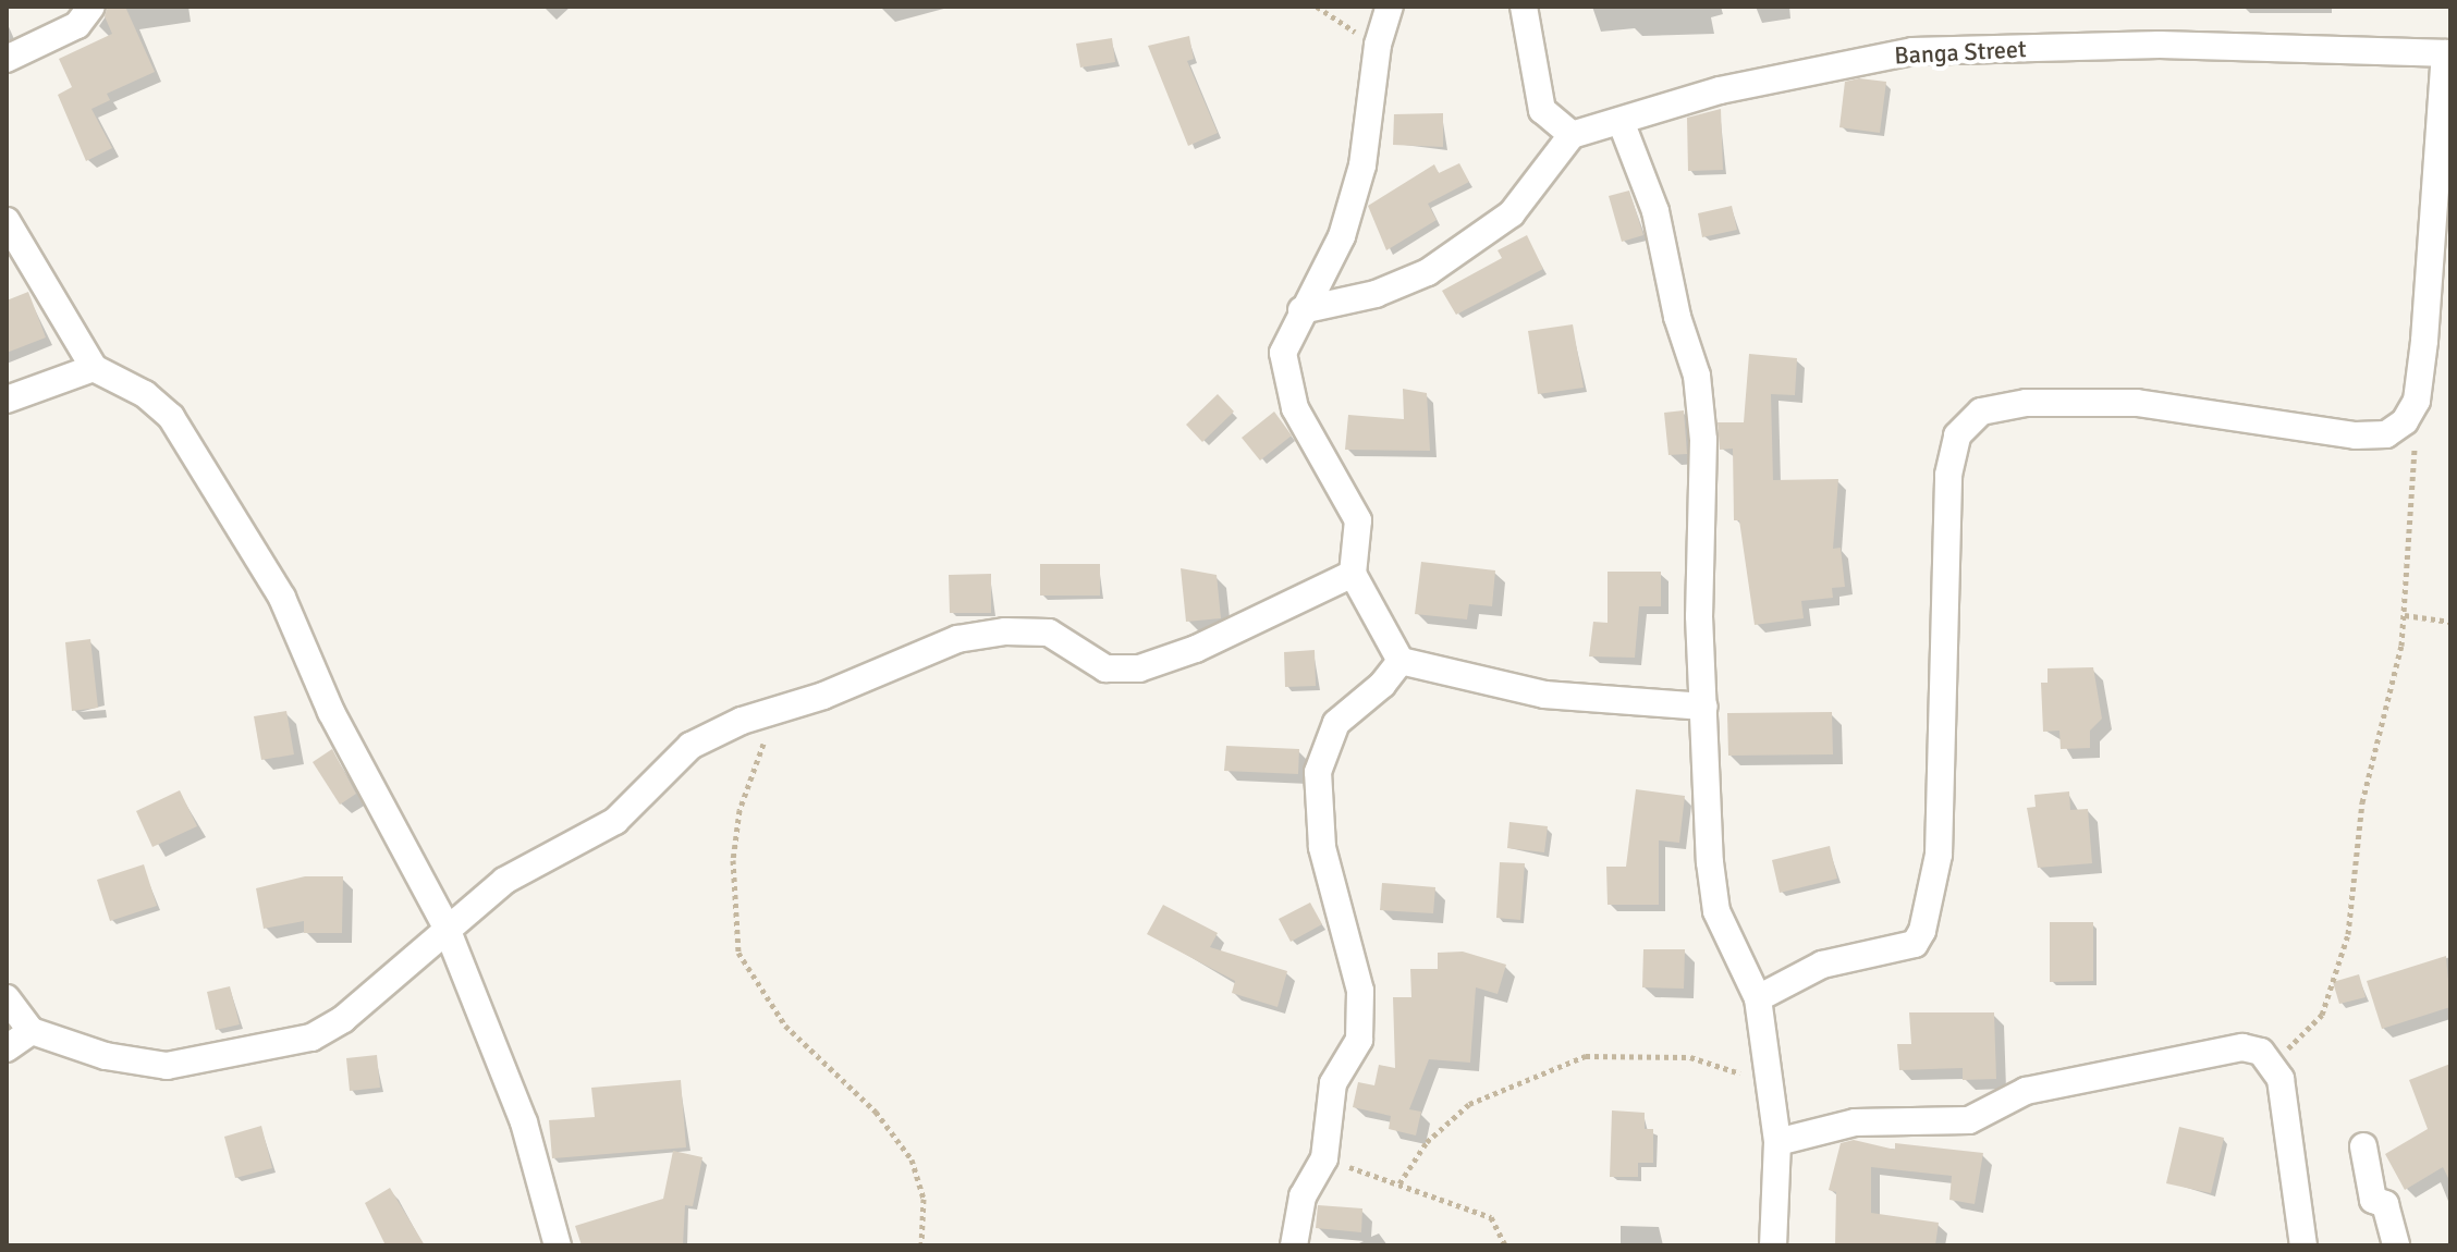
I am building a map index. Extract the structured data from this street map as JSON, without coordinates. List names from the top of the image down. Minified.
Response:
{"streets":{"street":["Banga Street"]}}
